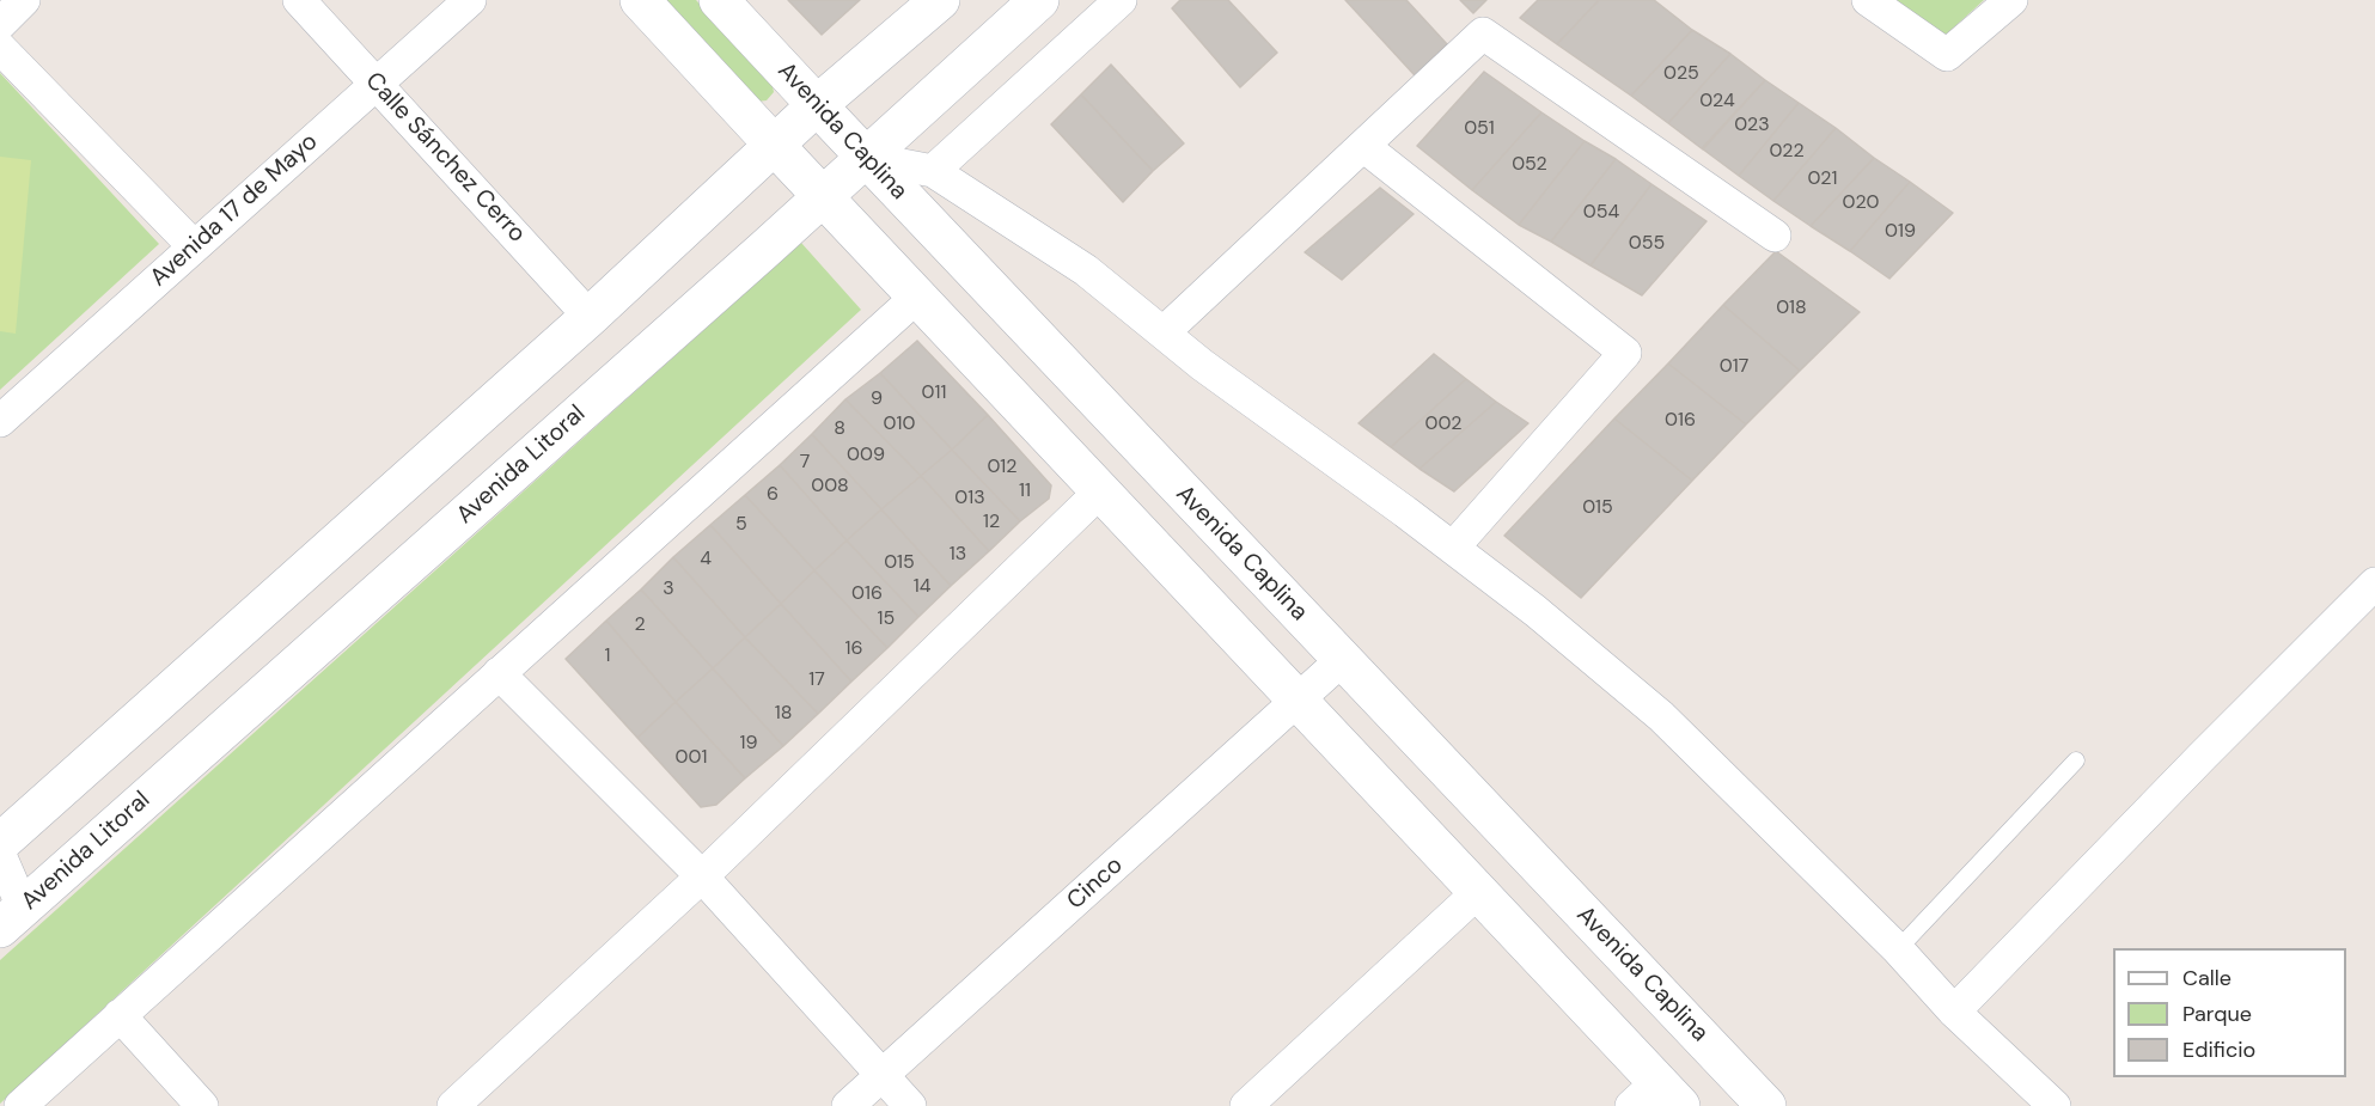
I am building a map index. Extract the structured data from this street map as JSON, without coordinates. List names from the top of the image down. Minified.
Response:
{"streets":{"main road":["Avenida Caplina","Avenida Litoral"],"street":["Calle Sánchez Cerro","Avenida 17 de Mayo","Cinco"]},"crossings":[["Avenida Caplina","Avenida Litoral"],["Avenida Caplina","Cinco"],["Calle Sánchez Cerro","Avenida 17 de Mayo"]],"house_numbers":["025","024","023","051","022","052","021","020","054","019","055","018","017","011","9","016","010","002","8","009","7","012","008","11","6","013","015","12","5","13","4","015","14","3","016","15","2","16","1","17","18","19","001"],"legend":["Calle","Parque","Edificio"]}
